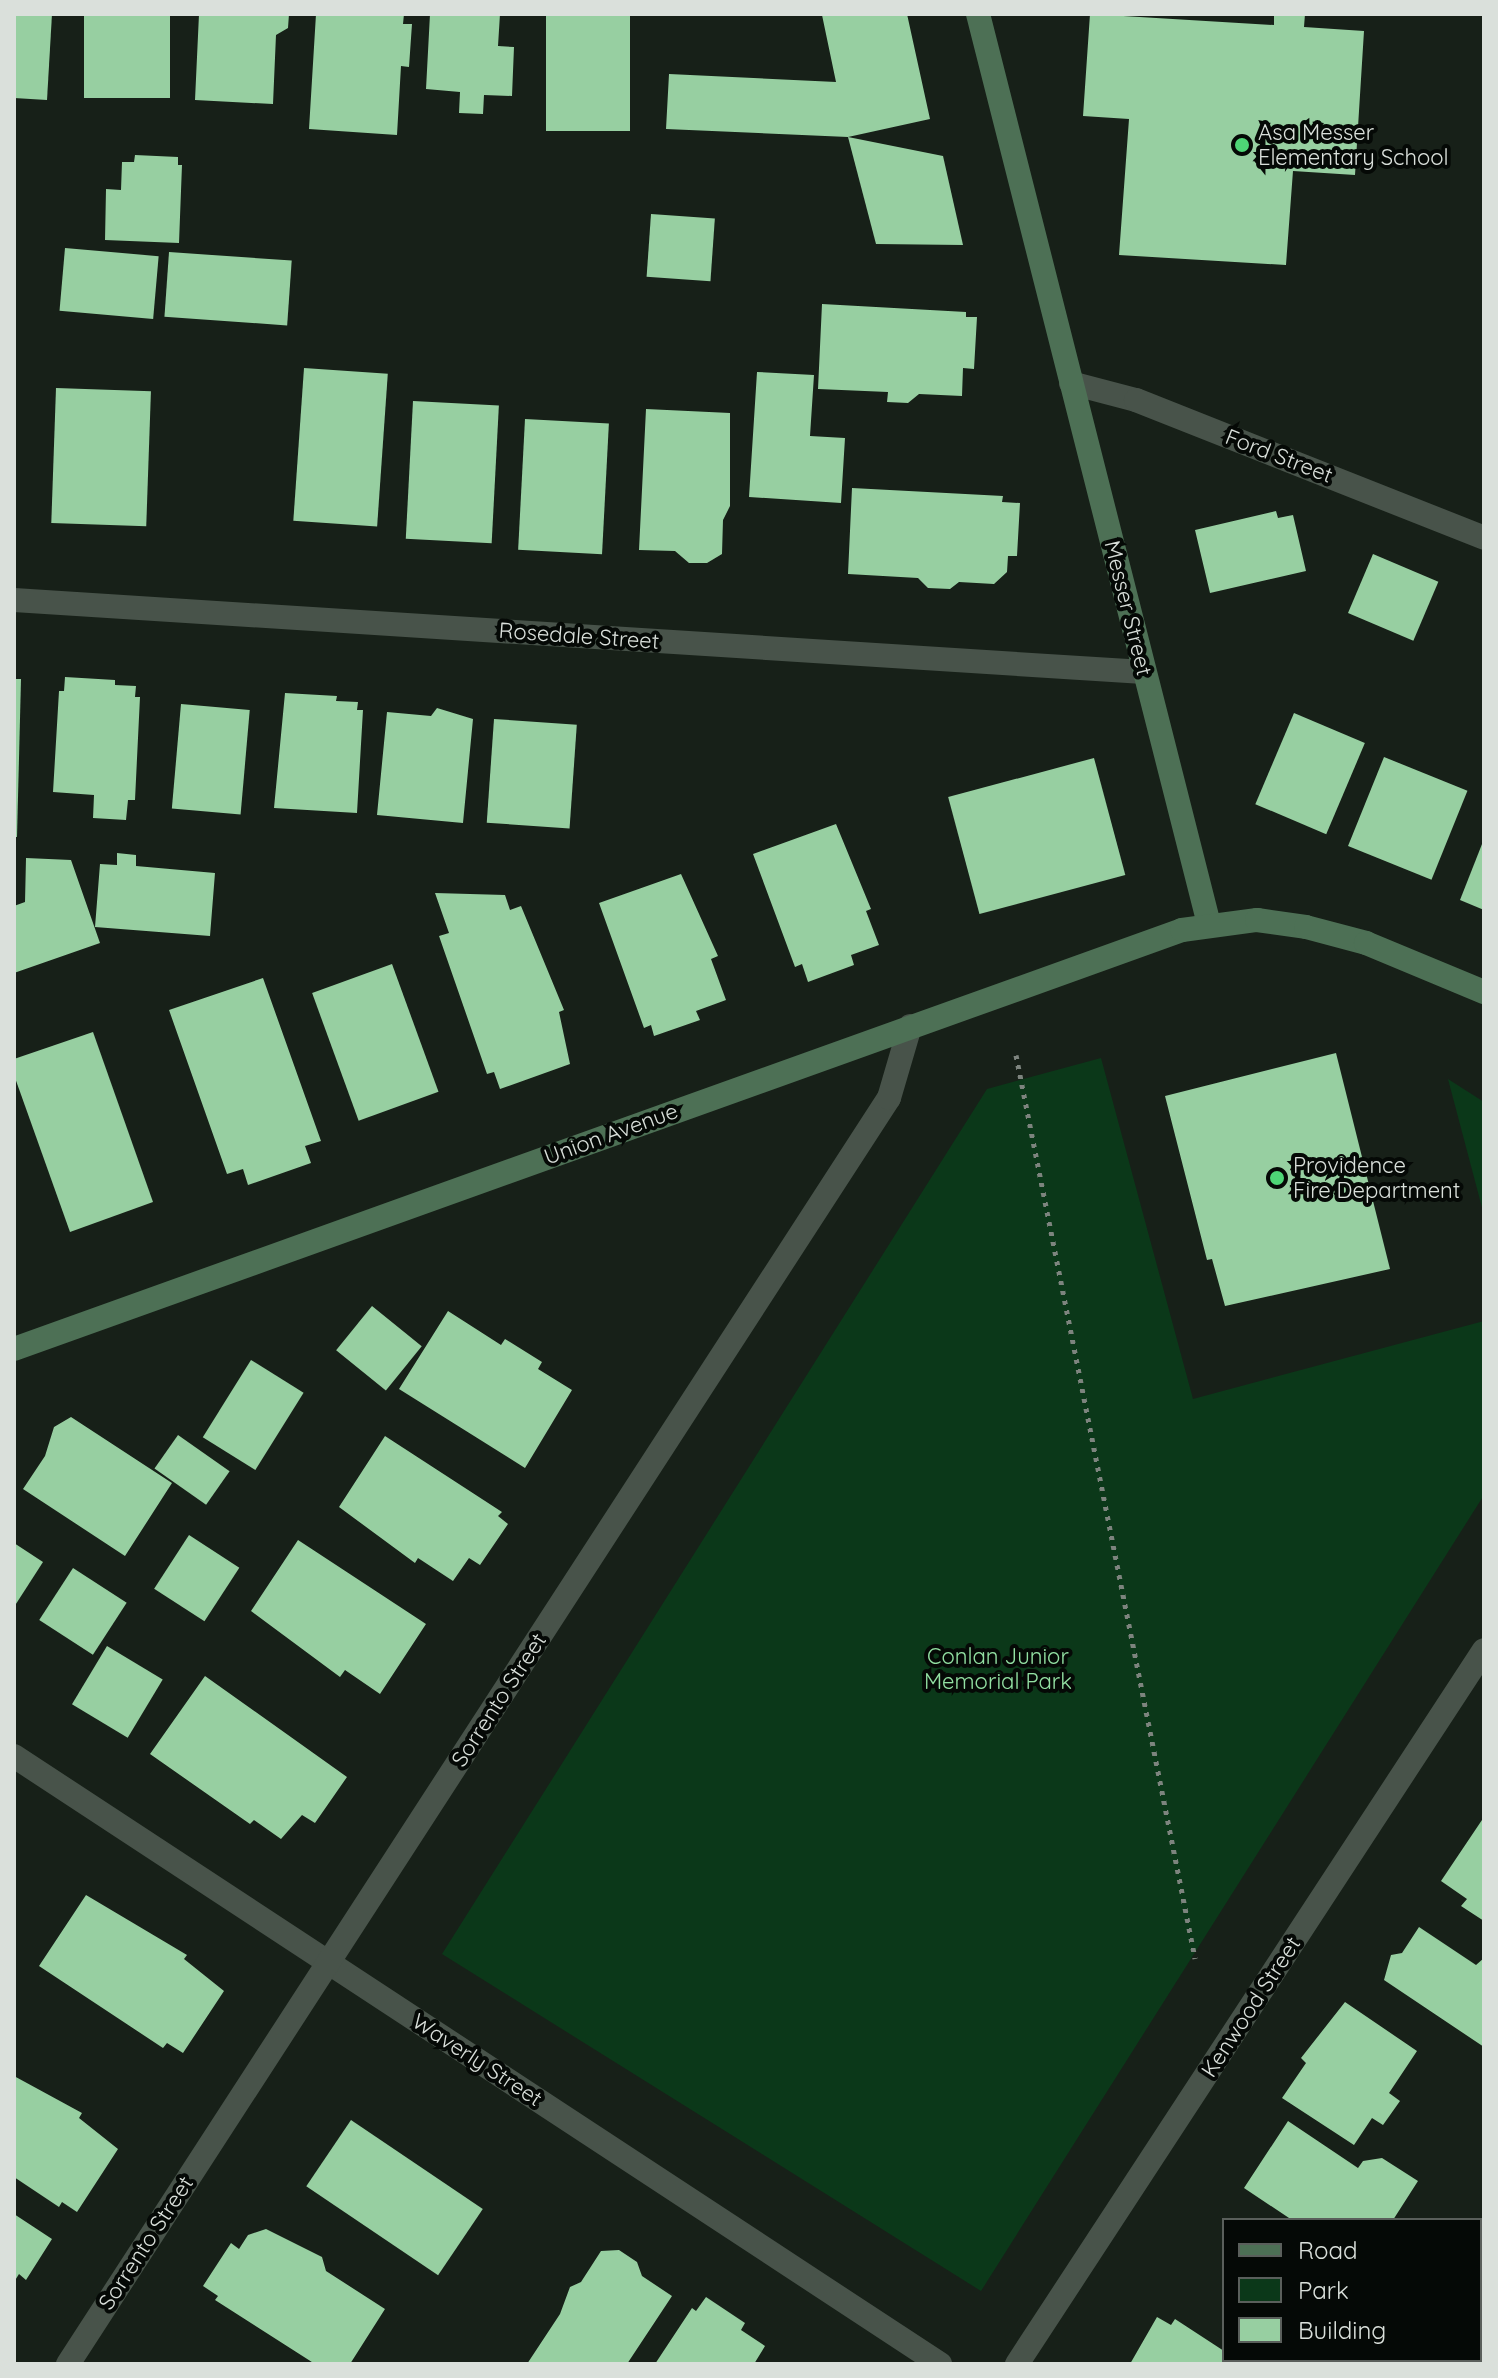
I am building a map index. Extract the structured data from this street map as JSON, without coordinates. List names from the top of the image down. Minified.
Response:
{"streets":{"main road":["Messer Street","Union Avenue"],"street":["Ford Street","Rosedale Street","Sorrento Street","Kenwood Street","Waverly Street"]},"crossings":[["Ford Street","Messer Street"],["Messer Street","Rosedale Street"],["Messer Street","Union Avenue"],["Union Avenue","Sorrento Street"],["Sorrento Street","Waverly Street"]],"parks":["Conlan Junior Memorial Park"],"places":["Asa Messer Elementary School","Providence Fire Department"],"legend":["Road","Park","Building"]}
